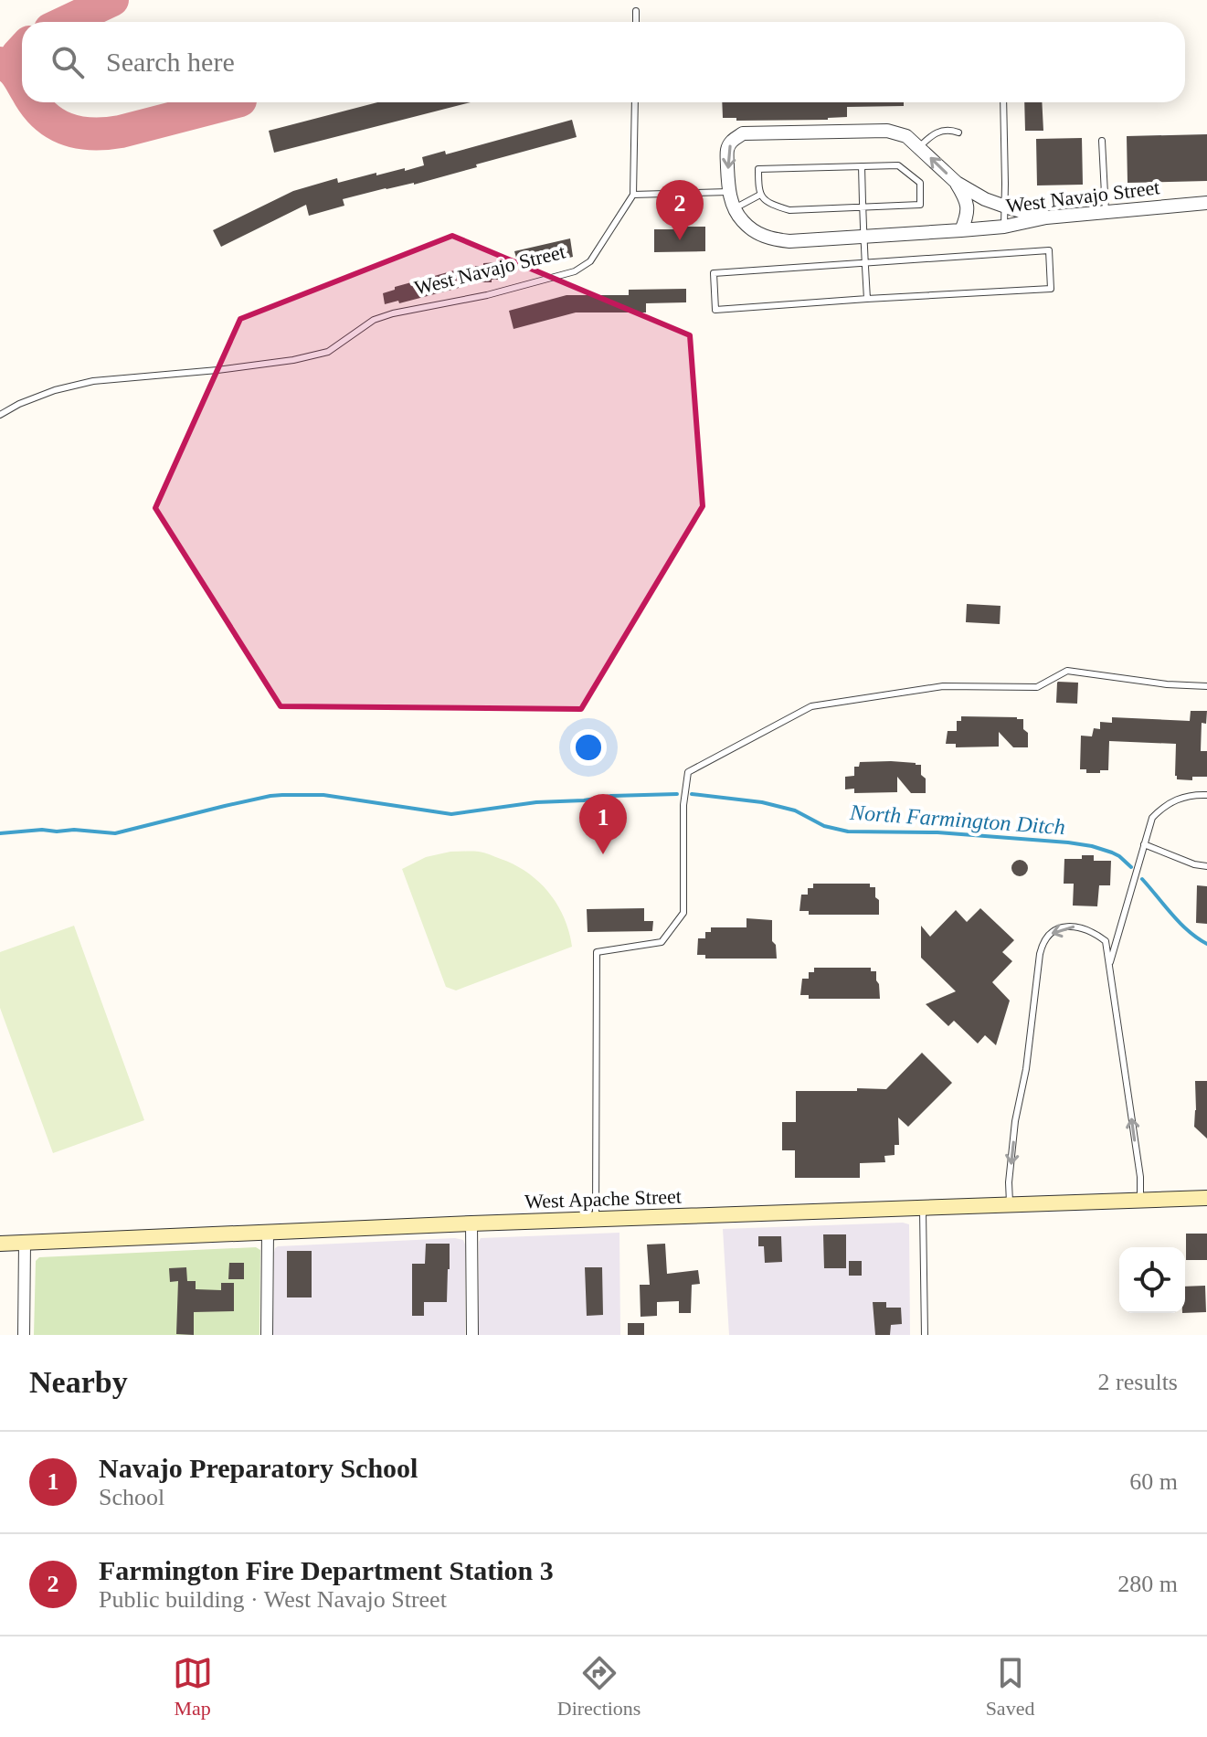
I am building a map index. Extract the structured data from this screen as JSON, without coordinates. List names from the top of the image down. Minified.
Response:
{"streets":{"main road":["West Apache Street"],"street":["West Navajo Street"]},"water":["North Farmington Ditch"],"page":{"search":"Search here","pins":["2","1"],"heading":["Nearby","2 results"],"list":[{"mark":"1","name":"Navajo Preparatory School","note":"School","value":"60 m"},{"mark":"2","name":"Farmington Fire Department Station 3","note":"Public building · West Navajo Street","value":"280 m"}],"nav":["Map","Directions","Saved"]}}
